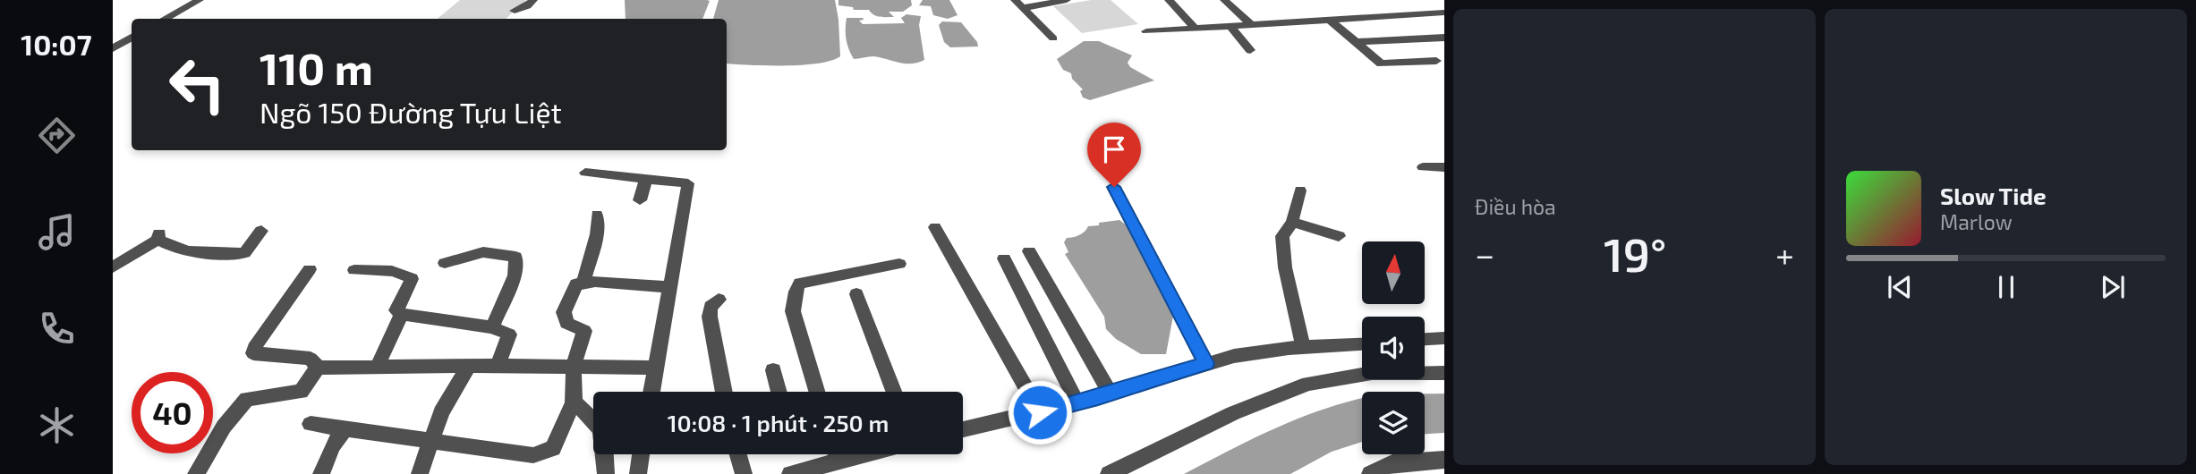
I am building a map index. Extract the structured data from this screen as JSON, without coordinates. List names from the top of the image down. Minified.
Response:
{"north":"top","page":{"tabs":"10:07","tile":"Điều hòa","turn":["110 m","Ngõ 150 Đường Tựu Liệt"],"song":["Slow Tide","Marlow"],"heat":["−","19°","+"],"limit":"40","trip":"10:08 · 1 phút · 250 m"}}
